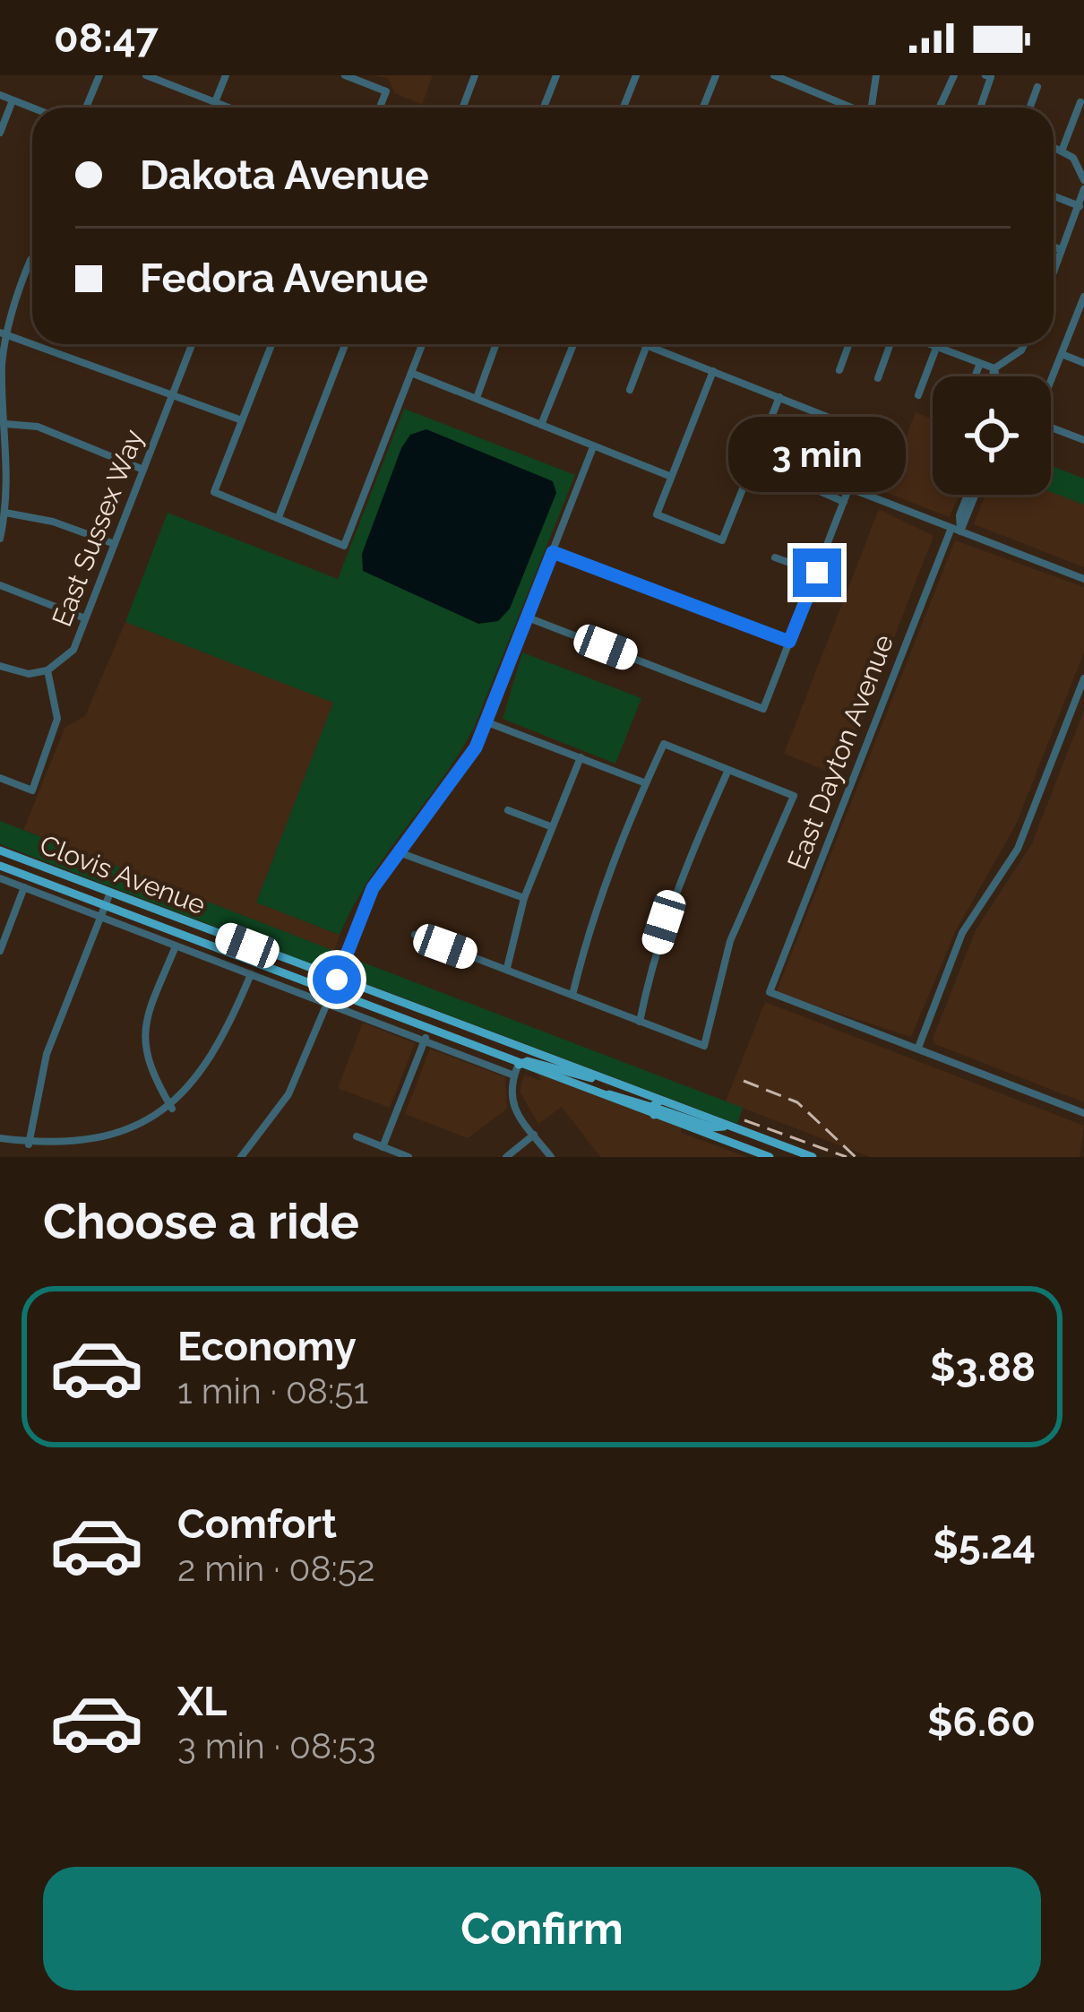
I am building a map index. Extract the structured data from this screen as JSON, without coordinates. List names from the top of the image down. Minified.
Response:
{"streets":{"main road":["Clovis Avenue"],"street":["East Sussex Way","East Dayton Avenue"]},"page":{"status":"08:47","banner":["Dakota Avenue","Fedora Avenue"],"bubble":"3 min","heading":"Choose a ride","list":[{"name":"Economy","note":"1 min · 08:51","value":"$3.88"},{"name":"Comfort","note":"2 min · 08:52","value":"$5.24"},{"name":"XL","note":"3 min · 08:53","value":"$6.60"}],"buttons":"Confirm"}}
